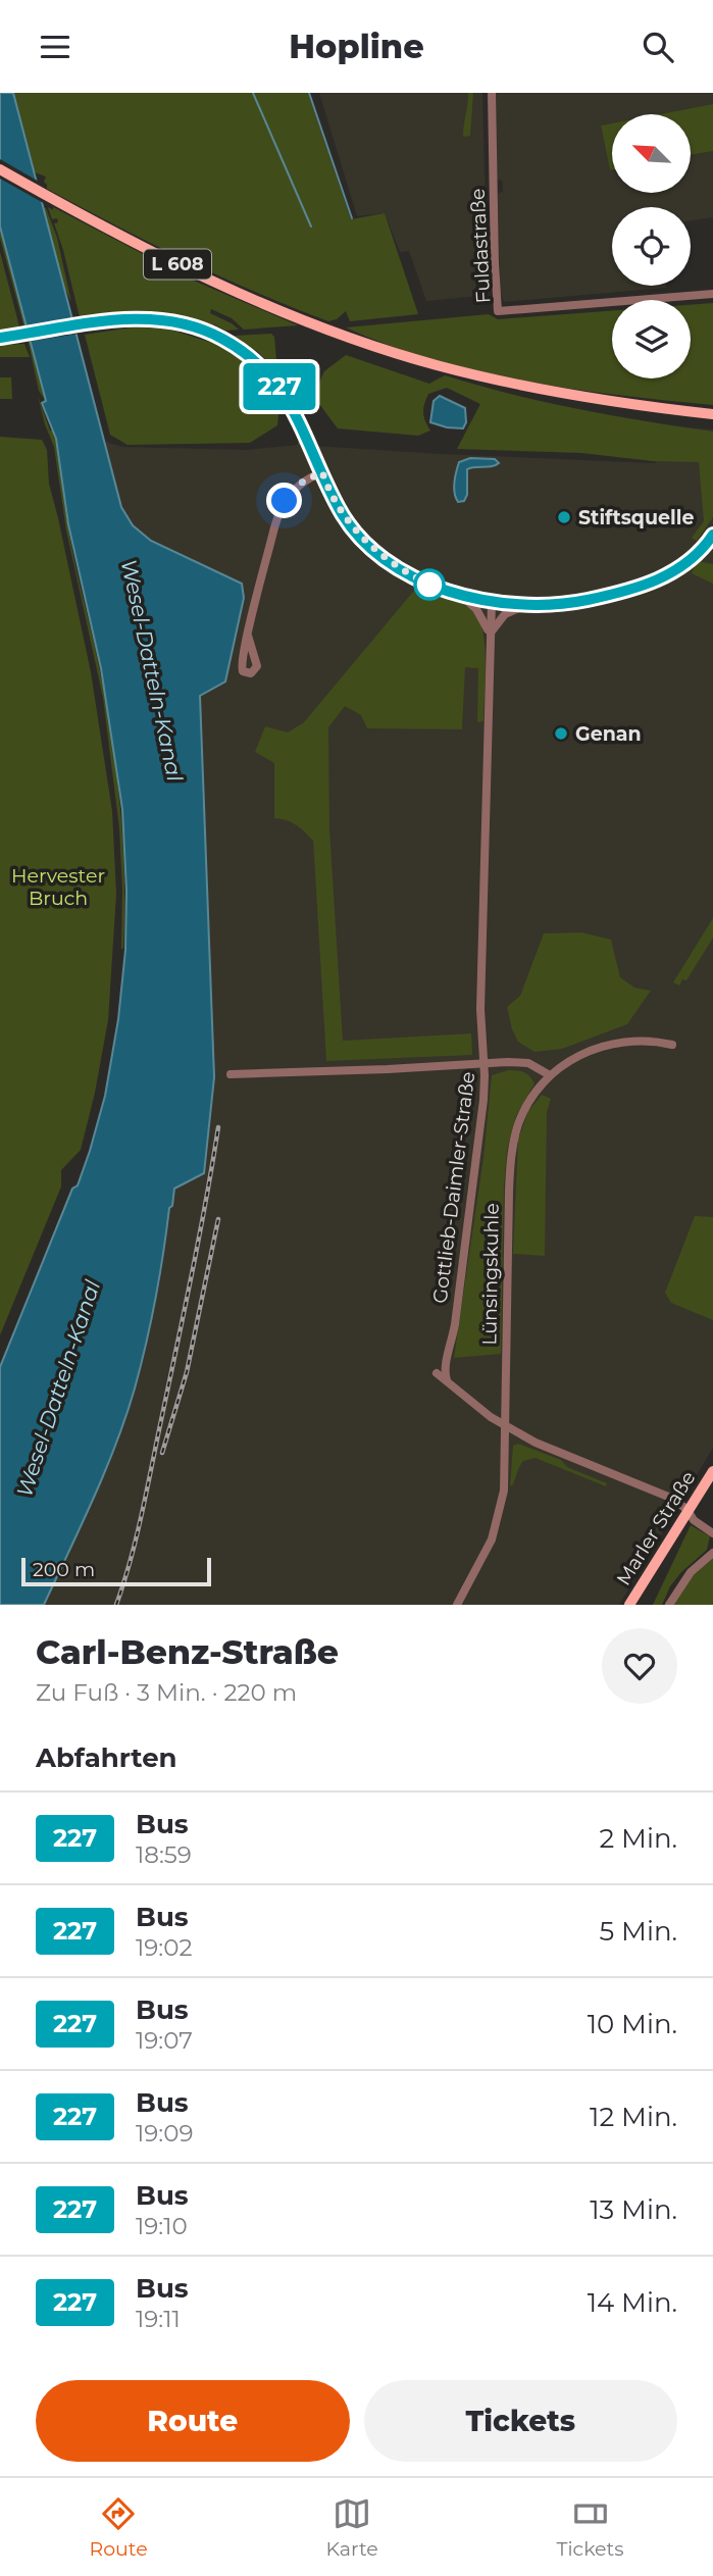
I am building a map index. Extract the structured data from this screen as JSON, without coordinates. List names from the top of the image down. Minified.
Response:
{"streets":{"main road":["L 608","Marler Straße"],"street":["Fuldastraße","Gottlieb-Daimler-Straße","Lünsingskuhle"]},"water":["Wesel-Datteln-Kanal"],"parks":["Hervester Bruch"],"places":["Stiftsquelle","Genan"],"lines":["bus line 227"],"scale_bar":"200 m","north":"top left","page":{"header":"Hopline","on_map":"227","scale":"200 m","heading":[["Carl-Benz-Straße","Zu Fuß · 3 Min. · 220 m"],"Abfahrten"],"list":[{"mark":"227","name":"Bus","note":"18:59","value":"2 Min."},{"mark":"227","name":"Bus","note":"19:02","value":"5 Min."},{"mark":"227","name":"Bus","note":"19:07","value":"10 Min."},{"mark":"227","name":"Bus","note":"19:09","value":"12 Min."},{"mark":"227","name":"Bus","note":"19:10","value":"13 Min."},{"mark":"227","name":"Bus","note":"19:11","value":"14 Min."}],"buttons":["Route","Tickets"],"tabs":["Route","Karte","Tickets"]}}
